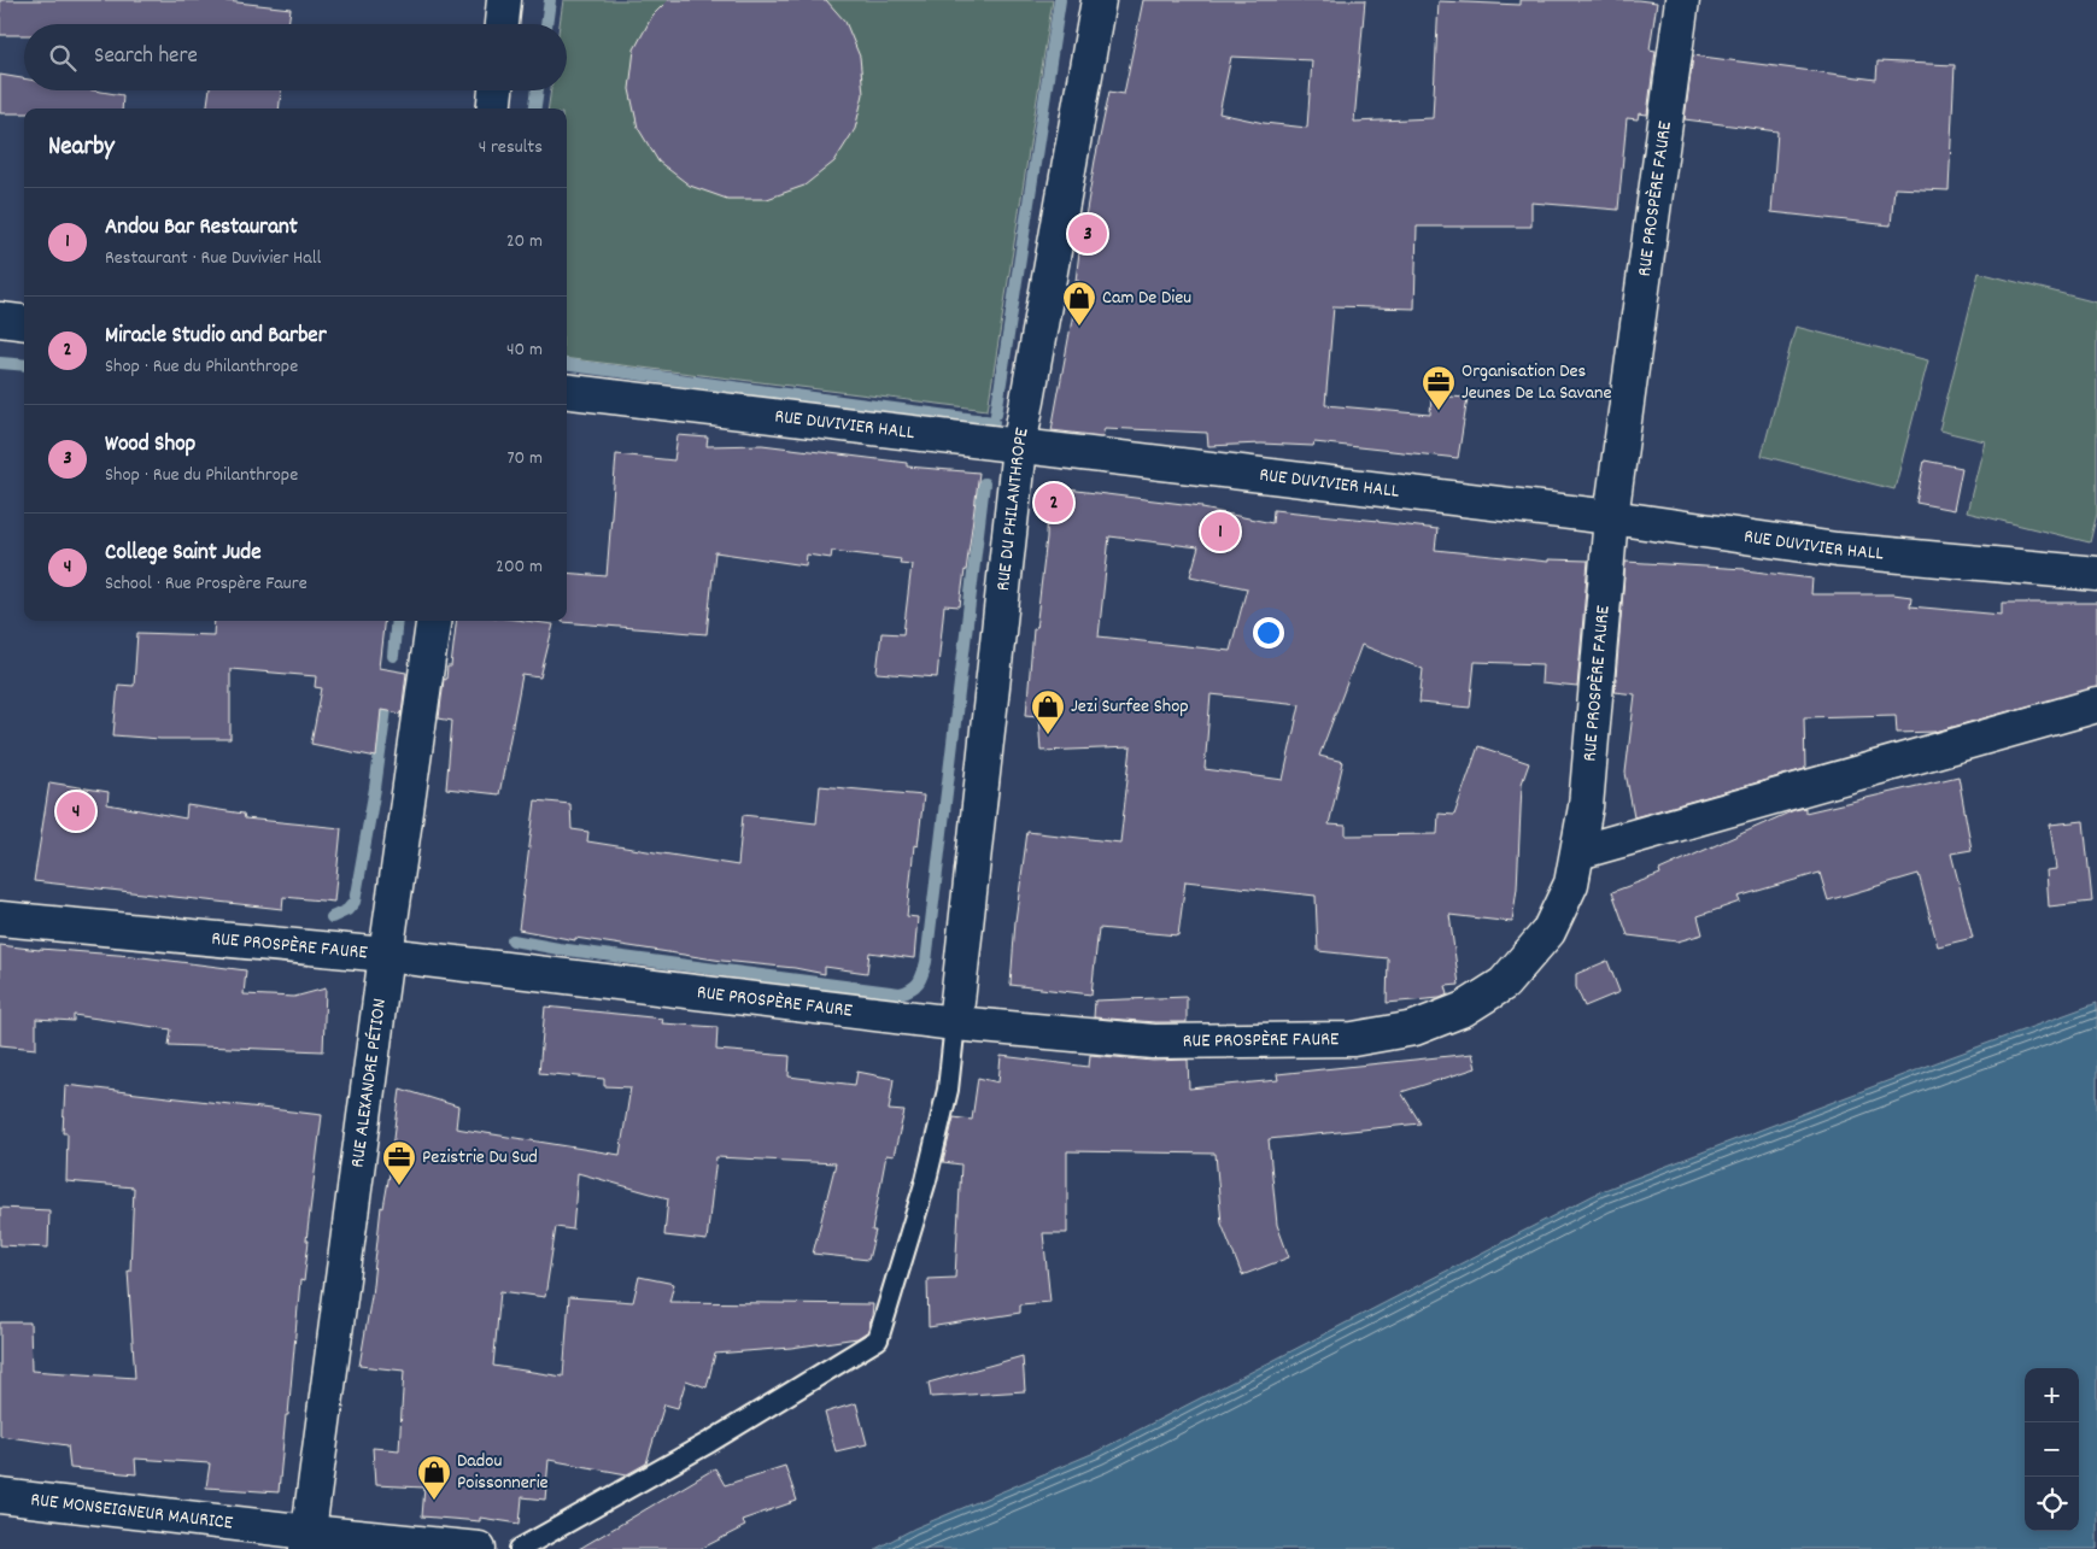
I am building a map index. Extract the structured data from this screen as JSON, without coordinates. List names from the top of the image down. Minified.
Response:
{"streets":{"street":["RUE PROSPÈRE FAURE","RUE DUVIVIER HALL","RUE DU PHILANTHROPE","RUE ALEXANDRE PÉTION","RUE MONSEIGNEUR MAURICE"]},"crossings":[["RUE PROSPÈRE FAURE","RUE DUVIVIER HALL"],["RUE PROSPÈRE FAURE","RUE DU PHILANTHROPE"],["RUE PROSPÈRE FAURE","RUE ALEXANDRE PÉTION"],["RUE DUVIVIER HALL","RUE DU PHILANTHROPE"],["RUE ALEXANDRE PÉTION","RUE MONSEIGNEUR MAURICE"]],"places":{"shop":["Cam De Dieu","Jezi Surfee Shop","Dadou Poissonnerie"],"office":["Organisation Des Jeunes De La Savane","Pezistrie Du Sud"]},"page":{"search":"Search here","heading":["Nearby","4 results"],"list":[{"mark":"1","name":"Andou Bar Restaurant","note":"Restaurant · Rue Duvivier Hall","value":"20 m"},{"mark":"2","name":"Miracle Studio and Barber","note":"Shop · Rue du Philanthrope","value":"40 m"},{"mark":"3","name":"Wood Shop","note":"Shop · Rue du Philanthrope","value":"70 m"},{"mark":"4","name":"College Saint Jude","note":"School · Rue Prospère Faure","value":"200 m"}],"pins":["3","2","1","4"],"map_buttons":["+","−"]}}
